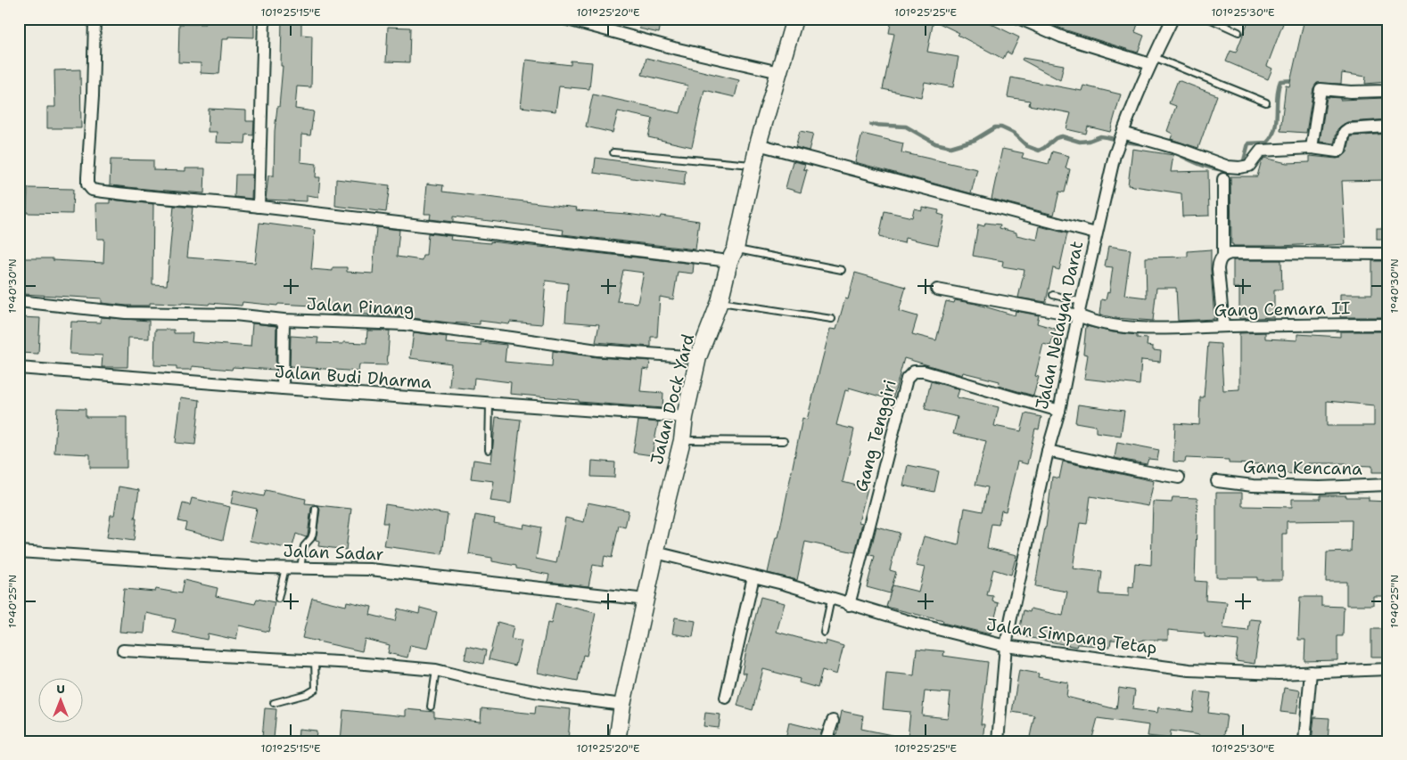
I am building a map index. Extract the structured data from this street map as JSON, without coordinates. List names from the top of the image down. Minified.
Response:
{"streets":{"street":["Jalan Pinang","Gang Cemara II","Jalan Nelayan Darat","Jalan Budi Dharma","Jalan Dock Yard","Gang Tenggiri","Gang Kencana","Jalan Sadar","Jalan Simpang Tetap"]},"crossings":[["Jalan Pinang","Jalan Dock Yard"],["Gang Cemara II","Jalan Nelayan Darat"],["Jalan Nelayan Darat","Gang Tenggiri"],["Jalan Nelayan Darat","Jalan Simpang Tetap"],["Jalan Budi Dharma","Jalan Dock Yard"],["Jalan Dock Yard","Jalan Sadar"],["Jalan Dock Yard","Jalan Simpang Tetap"],["Gang Tenggiri","Jalan Simpang Tetap"]],"north":"top","coordinates":["101°25'15\"E","101°25'20\"E","101°25'25\"E","101°25'30\"E","1°40'30\"N","1°40'25\"N"]}
